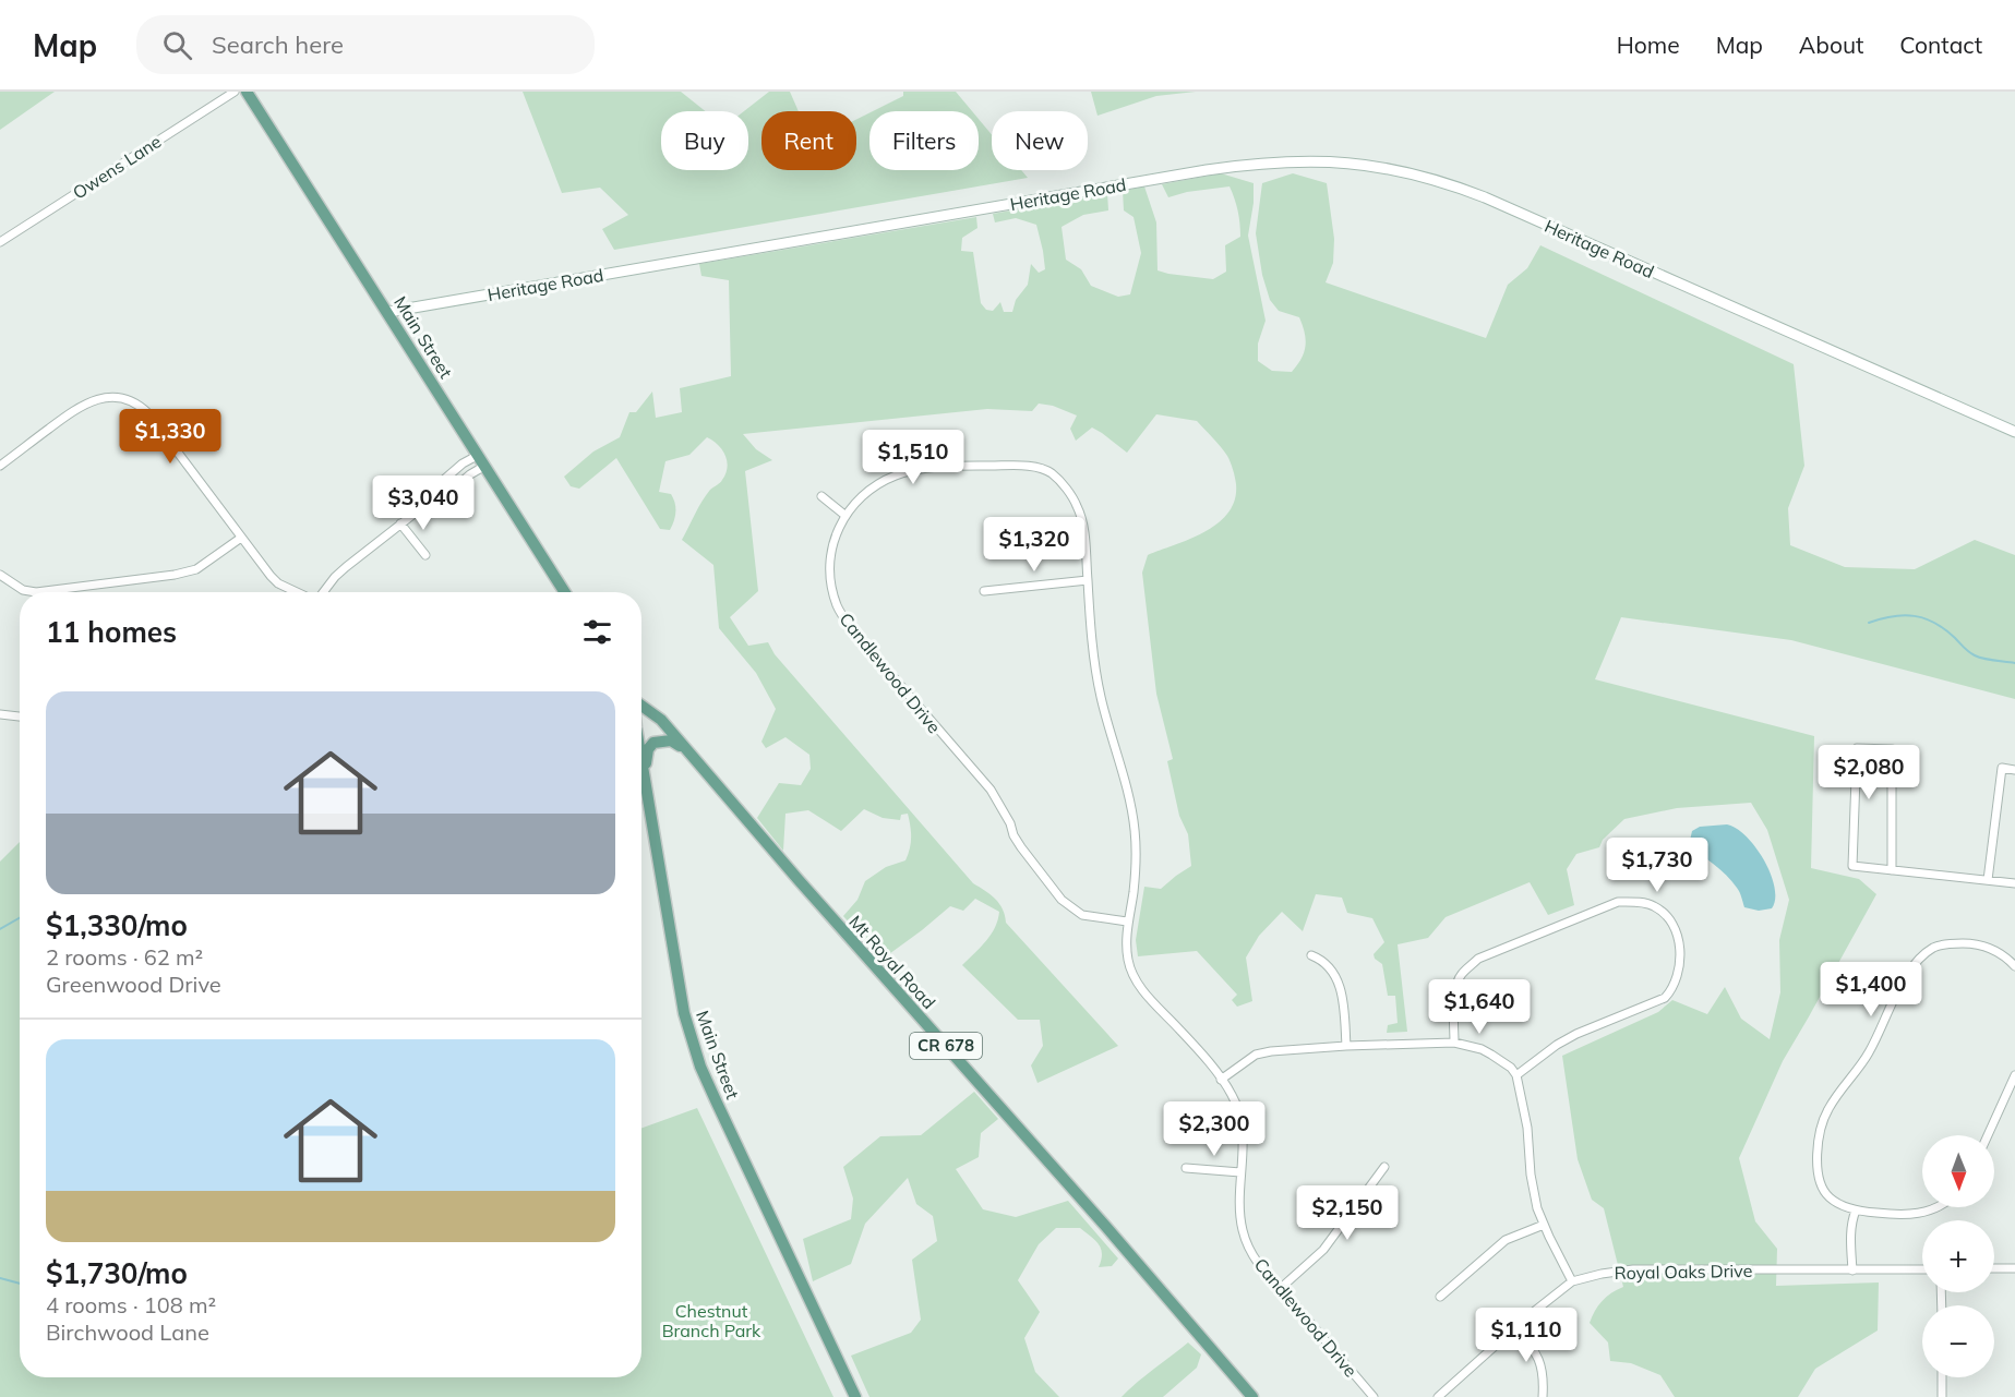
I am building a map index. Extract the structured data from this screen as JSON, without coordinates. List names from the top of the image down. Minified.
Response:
{"streets":{"main road":["Main Street","Mt Royal Road","CR 678"],"street":["Owens Lane","Heritage Road","Candlewood Drive","Royal Oaks Drive"]},"crossings":[["Heritage Road","Main Street"]],"parks":["Chestnut Branch Park"],"north":"bottom","page":{"header":"Map","search":"Search here","nav":["Home","Map","About","Contact"],"chip":["Buy","Rent","Filters","New"],"price":["$1,330","$1,510","$3,040","$1,320","$2,080","$1,730","$1,400","$1,640","$2,300","$2,150","$1,110"],"heading":"11 homes","list":[{"name":"$1,330/mo","note":"2 rooms · 62 m² · Greenwood Drive"},{"name":"$1,730/mo","note":"4 rooms · 108 m² · Birchwood Lane"}],"map_buttons":["+","−"]}}
